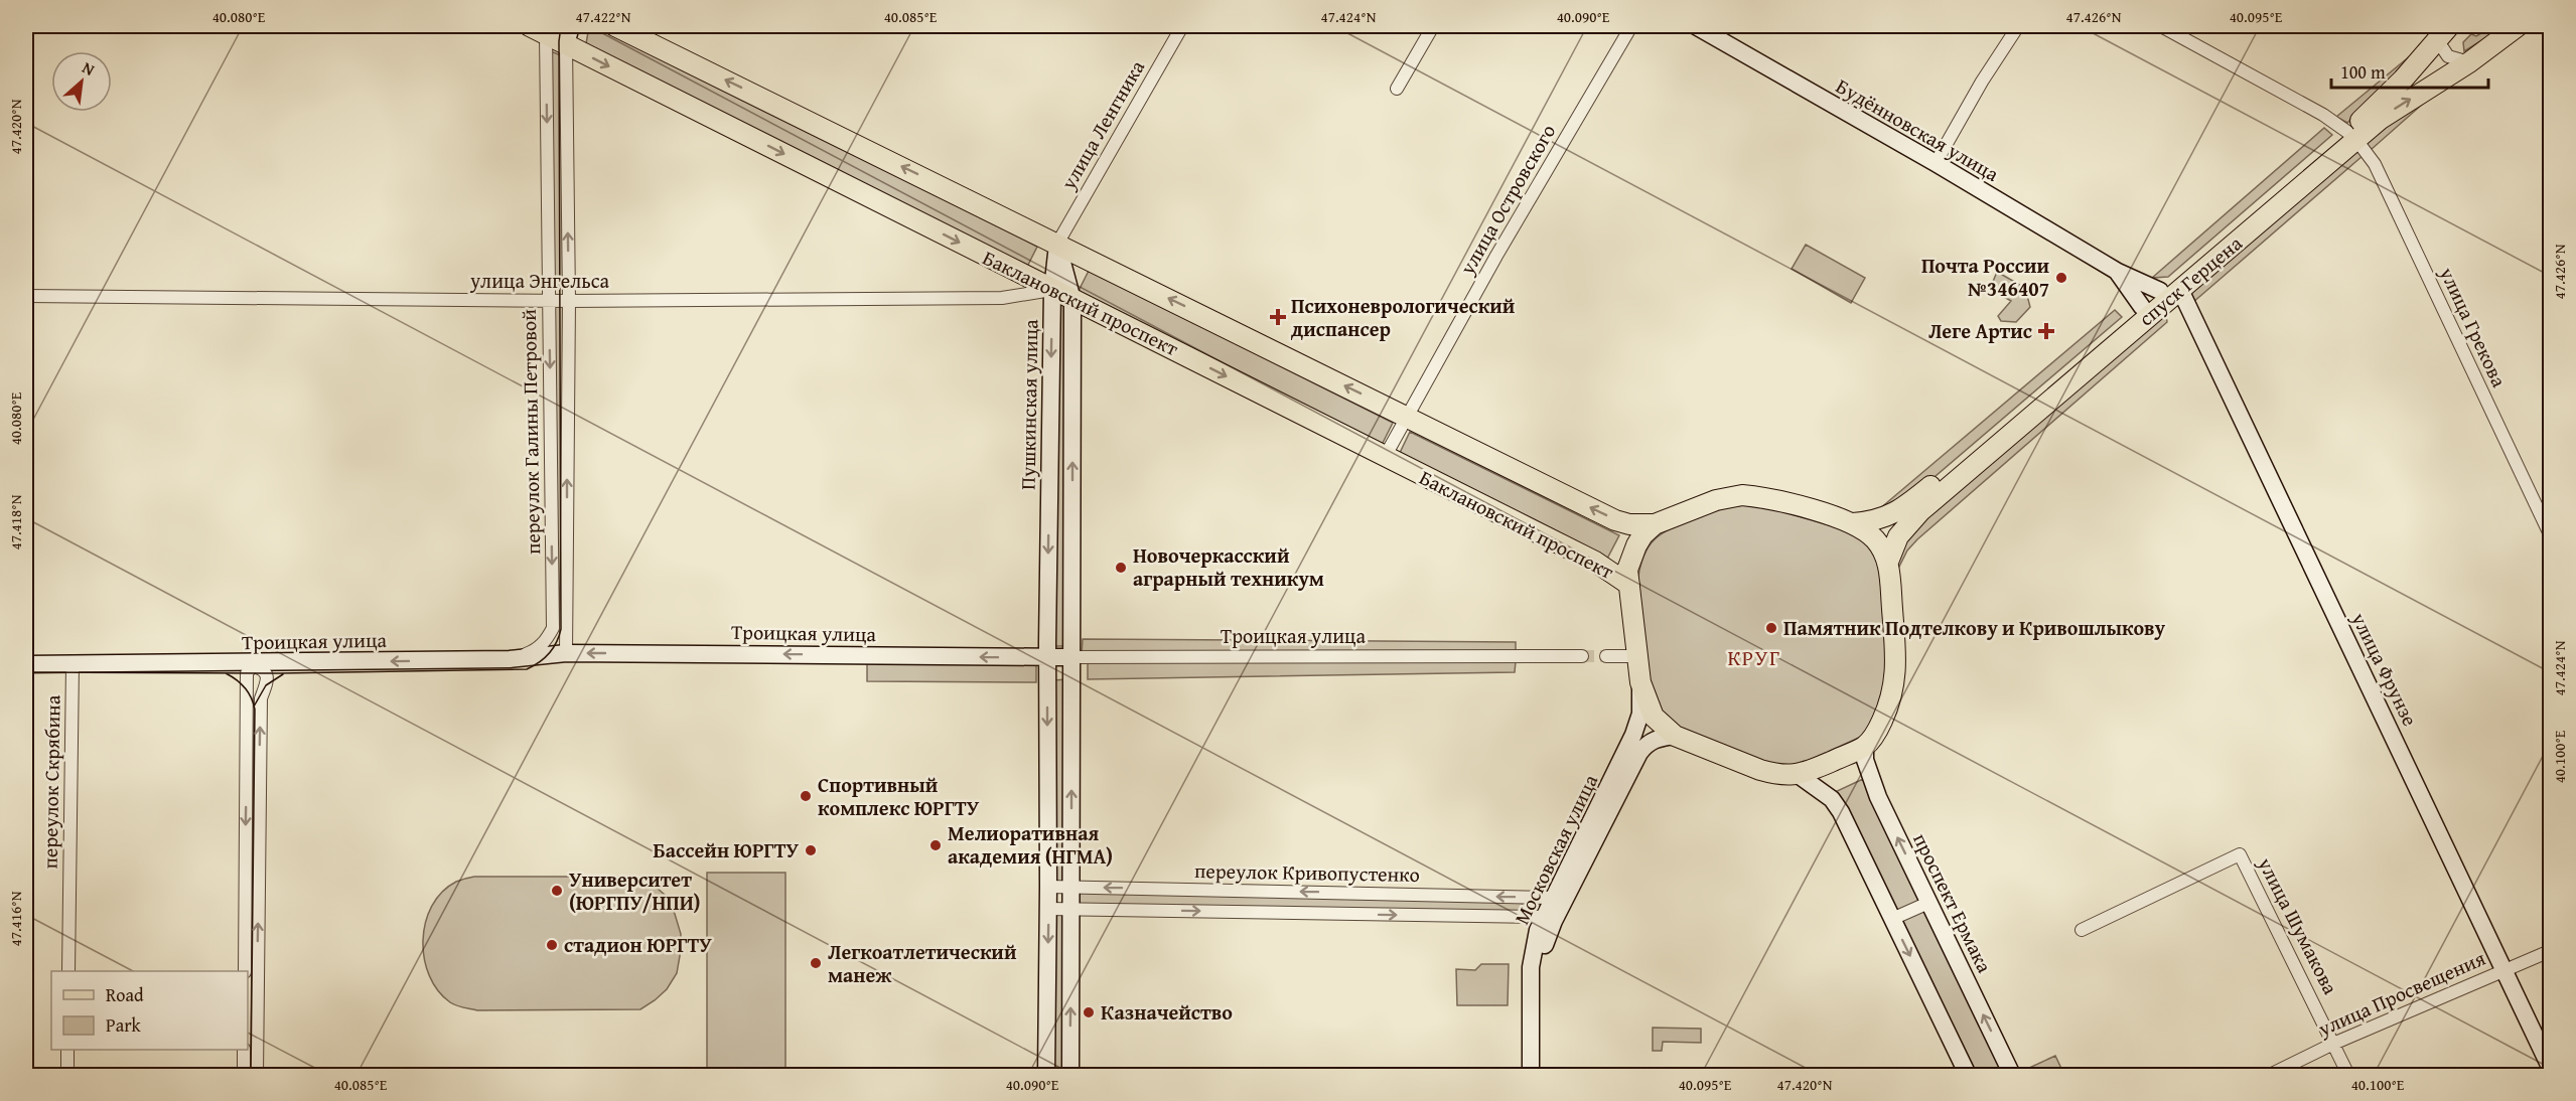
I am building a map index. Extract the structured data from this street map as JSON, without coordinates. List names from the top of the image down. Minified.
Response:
{"streets":{"main road":["Будённовская улица","спуск Герцена","Баклановский проспект","Пушкинская улица","Троицкая улица","улица Фрунзе","Московская улица","проспект Ермака"],"street":["улица Ленгника","улица Островского","улица Энгельса","улица Грекова","переулок Галины Петровой","переулок Скрябина","переулок Кривопустенко","улица Шумакова","улица Просвещения"]},"crossings":[["улица Ленгника","Пушкинская улица"],["Будённовская улица","спуск Герцена"],["улица Островского","Баклановский проспект"],["улица Энгельса","Баклановский проспект"],["улица Энгельса","Пушкинская улица"],["улица Энгельса","переулок Галины Петровой"],["спуск Герцена","улица Грекова"],["спуск Герцена","улица Фрунзе"],["Баклановский проспект","Пушкинская улица"],["Баклановский проспект","переулок Галины Петровой"],["Пушкинская улица","Троицкая улица"],["Пушкинская улица","переулок Кривопустенко"],["переулок Галины Петровой","Троицкая улица"],["Троицкая улица","переулок Скрябина"],["улица Фрунзе","улица Просвещения"],["Московская улица","переулок Кривопустенко"],["улица Шумакова","улица Просвещения"]],"one_way":["Троицкая улица"],"districts":["КРУГ"],"places":{"other":["Почта России №346407","Новочеркасский аграрный техникум","Памятник Подтелкову и Кривошлыкову","Спортивный комплекс ЮРГТУ","Мелиоративная академия (НГМА)","Бассейн ЮРГТУ","Университет (ЮРГПУ/НПИ)","стадион ЮРГТУ","Легкоатлетический манеж","Казначейство"],"health":["Психоневрологический диспансер","Леге Артис"]},"legend":["Road","Park"],"scale_bar":"100 m","north":"top right","coordinates":["40.080°E","47.422°N","40.085°E","47.424°N","40.090°E","47.426°N","40.095°E","47.420°N","47.418°N","40.100°E","47.416°N"]}
